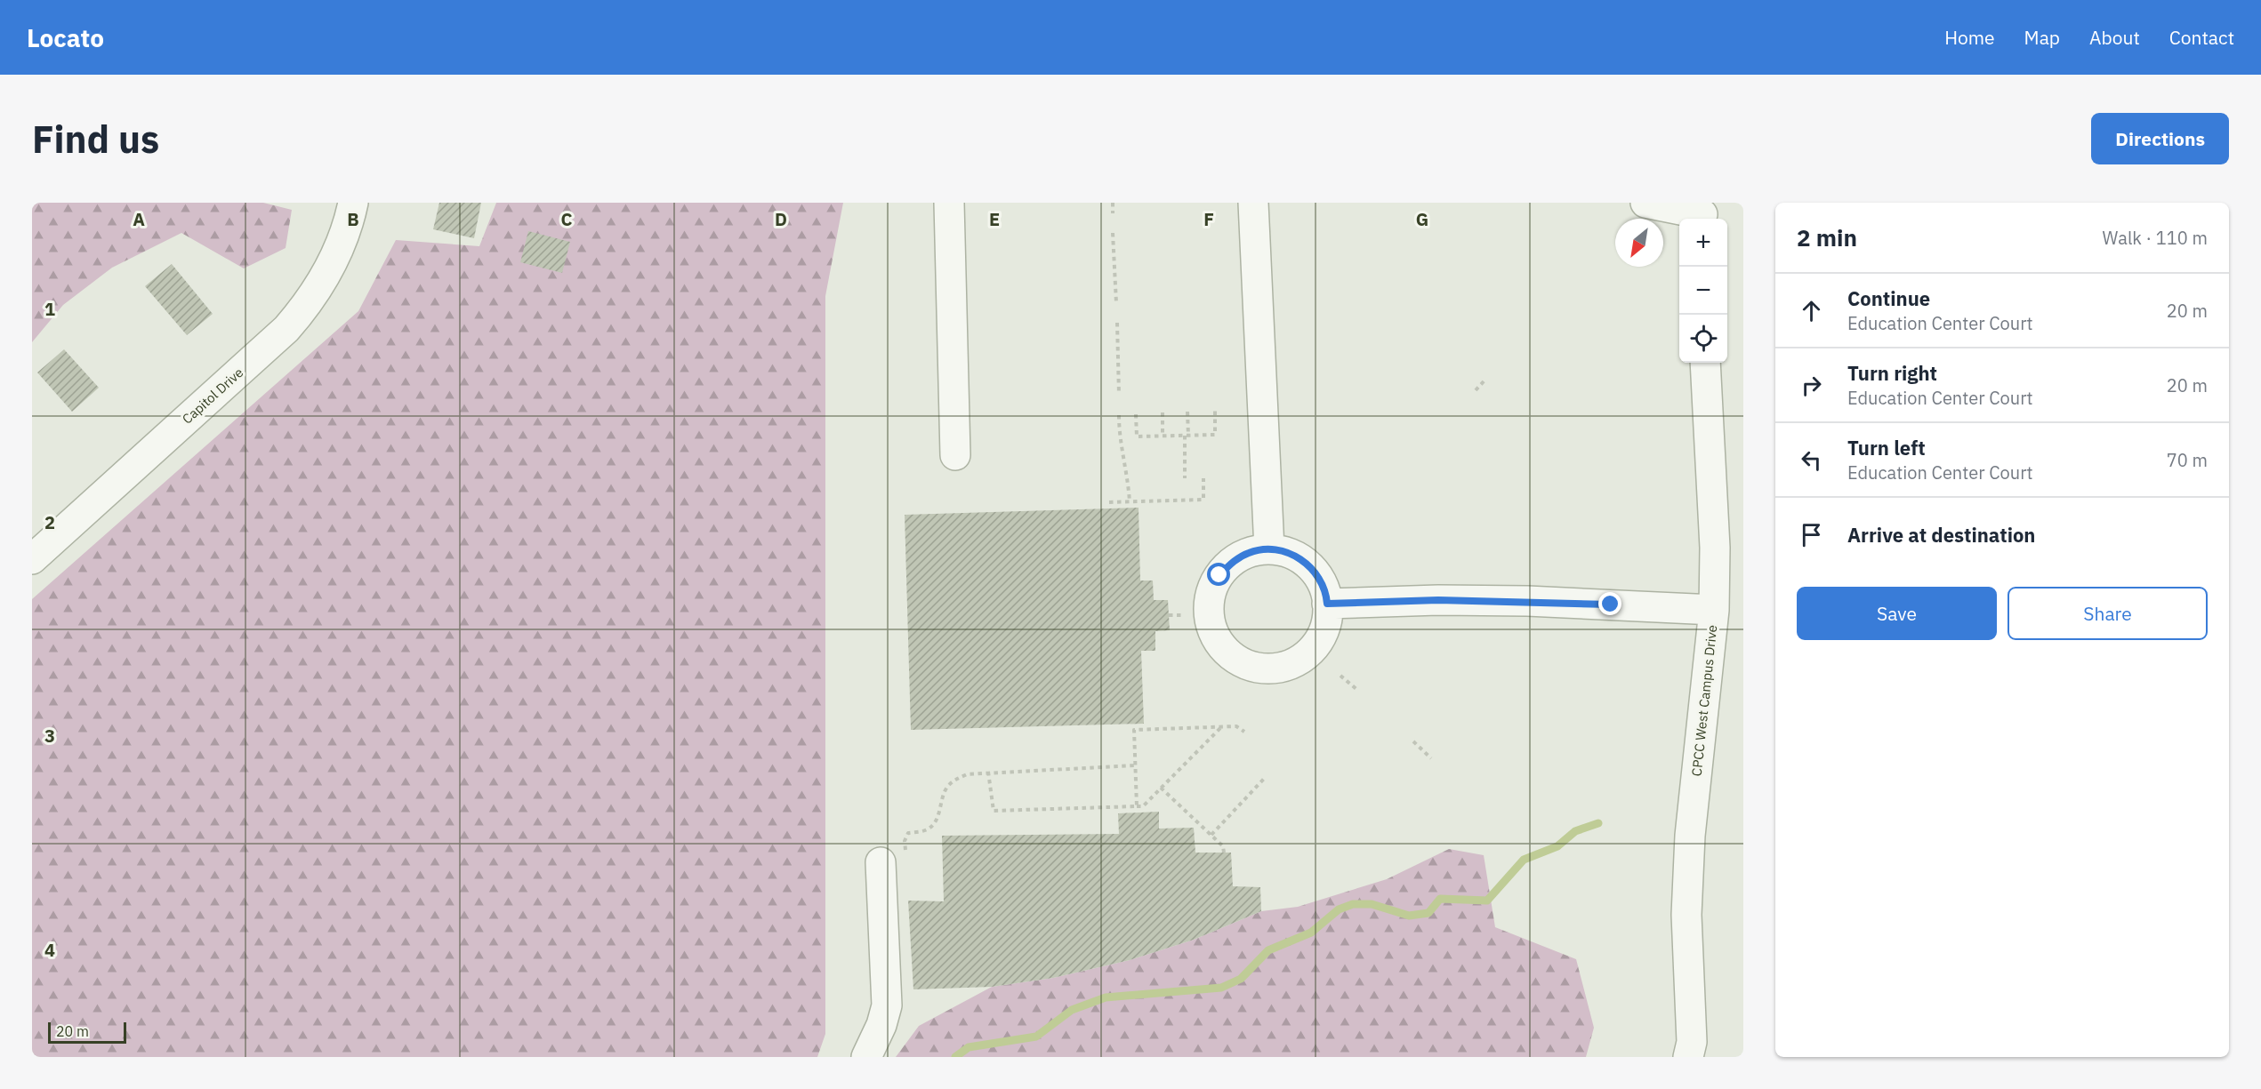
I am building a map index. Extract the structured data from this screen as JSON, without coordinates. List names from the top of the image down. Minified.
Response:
{"streets":{"street":["Capitol Drive","CPCC West Campus Drive"]},"scale_bar":"20 m","north":"bottom left","page":{"header":"Locato","nav":["Home","Map","About","Contact"],"buttons":["Directions",["Save","Share"]],"title":"Find us","heading":["2 min","Walk · 110 m"],"map_buttons":["+","−"],"list":[["Continue","Education Center Court","20 m"],["Turn right","Education Center Court","20 m"],["Turn left","Education Center Court","70 m"],"Arrive at destination"],"scale":"20 m"},"grid":{"columns":["A","B","C","D","E","F","G"],"rows":["1","2","3","4"]}}
